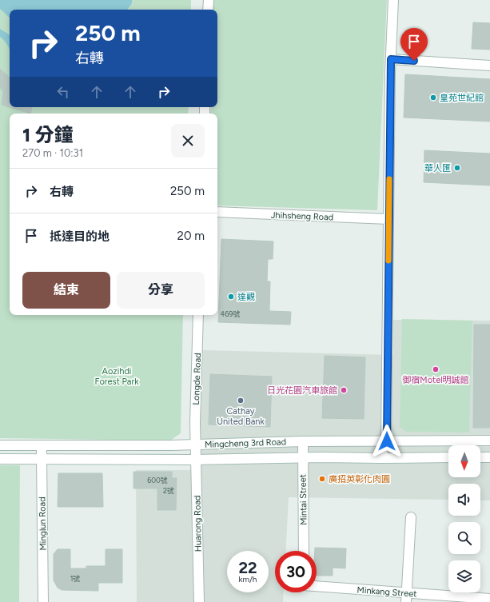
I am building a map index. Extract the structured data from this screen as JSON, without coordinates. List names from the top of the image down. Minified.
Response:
{"streets":{"street":["Jhihsheng Road","Longde Road","Mingcheng 3rd Road","Mintai Street","Minglun Road","Huarong Road","Minkang Street"]},"crossings":[["Longde Road","Mingcheng 3rd Road"],["Longde Road","Huarong Road"],["Mingcheng 3rd Road","Mintai Street"],["Mingcheng 3rd Road","Minglun Road"],["Mingcheng 3rd Road","Huarong Road"]],"parks":["Aozihdi Forest Park"],"places":["皇苑世紀館","華人匯","達觀","御宿Motel明誠館","日光花園汽車旅館","Cathay United Bank","廣招英彰化肉圓"],"house_numbers":["469號","600號","2號","1號"],"north":"bottom","page":{"turn":["250 m","右轉"],"heading":["1 分鐘","270 m · 10:31"],"list":[{"name":"右轉","value":"250 m"},{"name":"抵達目的地","value":"20 m"}],"buttons":["結束","分享"],"speed":"22 km/h","limit":"30"}}
